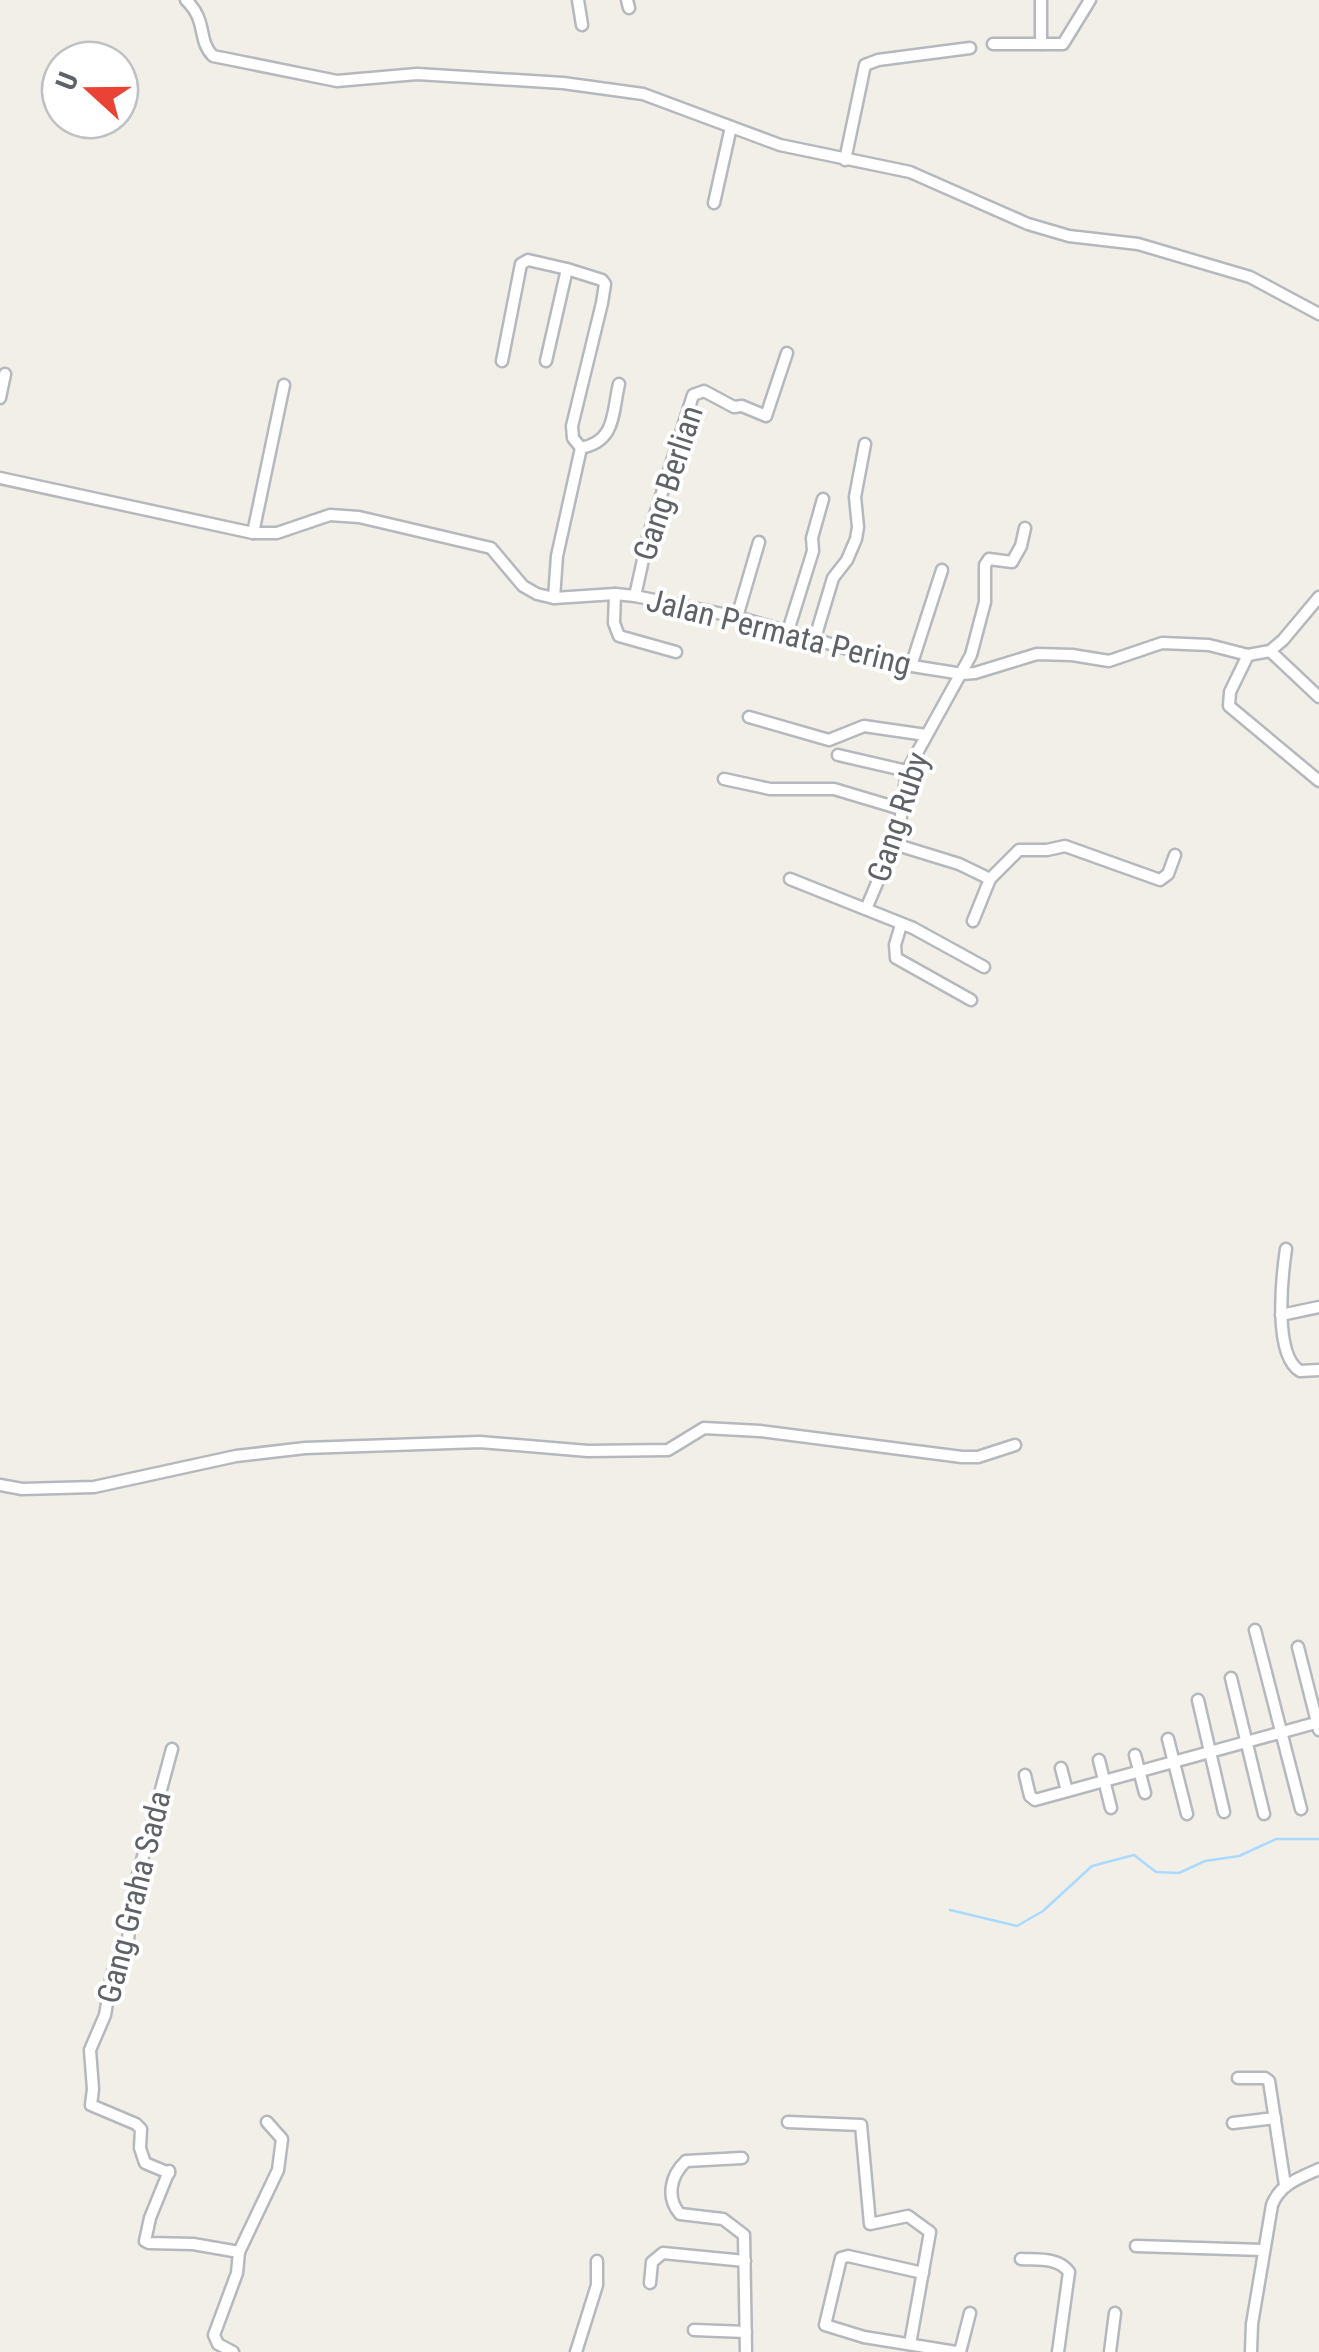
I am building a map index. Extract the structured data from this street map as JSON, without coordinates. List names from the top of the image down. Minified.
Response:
{"streets":{"street":["Gang Berlian","Jalan Permata Pering","Gang Ruby","Gang Graha Sada"]},"crossings":[["Gang Berlian","Jalan Permata Pering"],["Jalan Permata Pering","Gang Ruby"]],"north":"left"}
